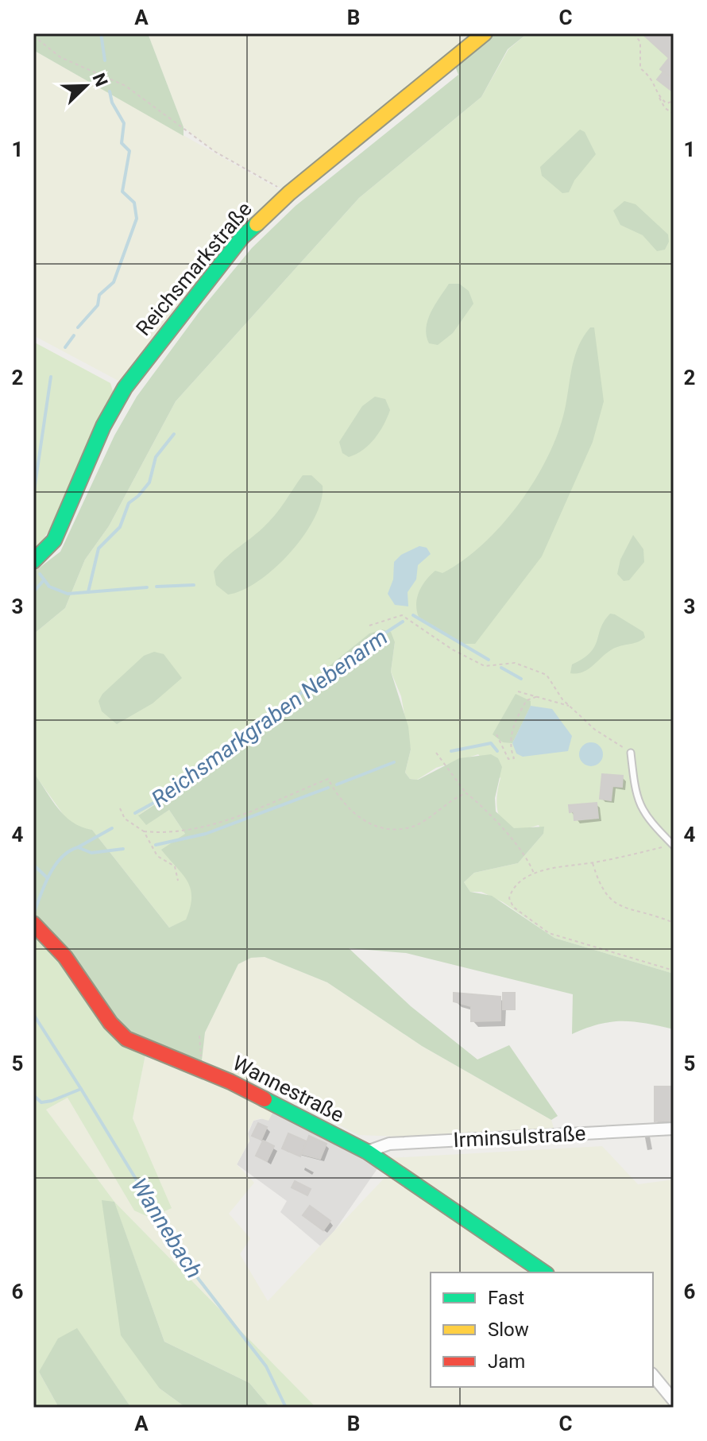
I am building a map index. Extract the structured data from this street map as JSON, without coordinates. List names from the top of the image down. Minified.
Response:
{"streets":{"street":["Reichsmarkstraße","Wannestraße","Irminsulstraße"]},"crossings":[["Wannestraße","Irminsulstraße"]],"water":["Reichsmarkgraben Nebenarm","Wannebach"],"legend":["Fast","Slow","Jam"],"north":"top right","grid":{"columns":["A","B","C"],"rows":["1","2","3","4","5","6"]}}
